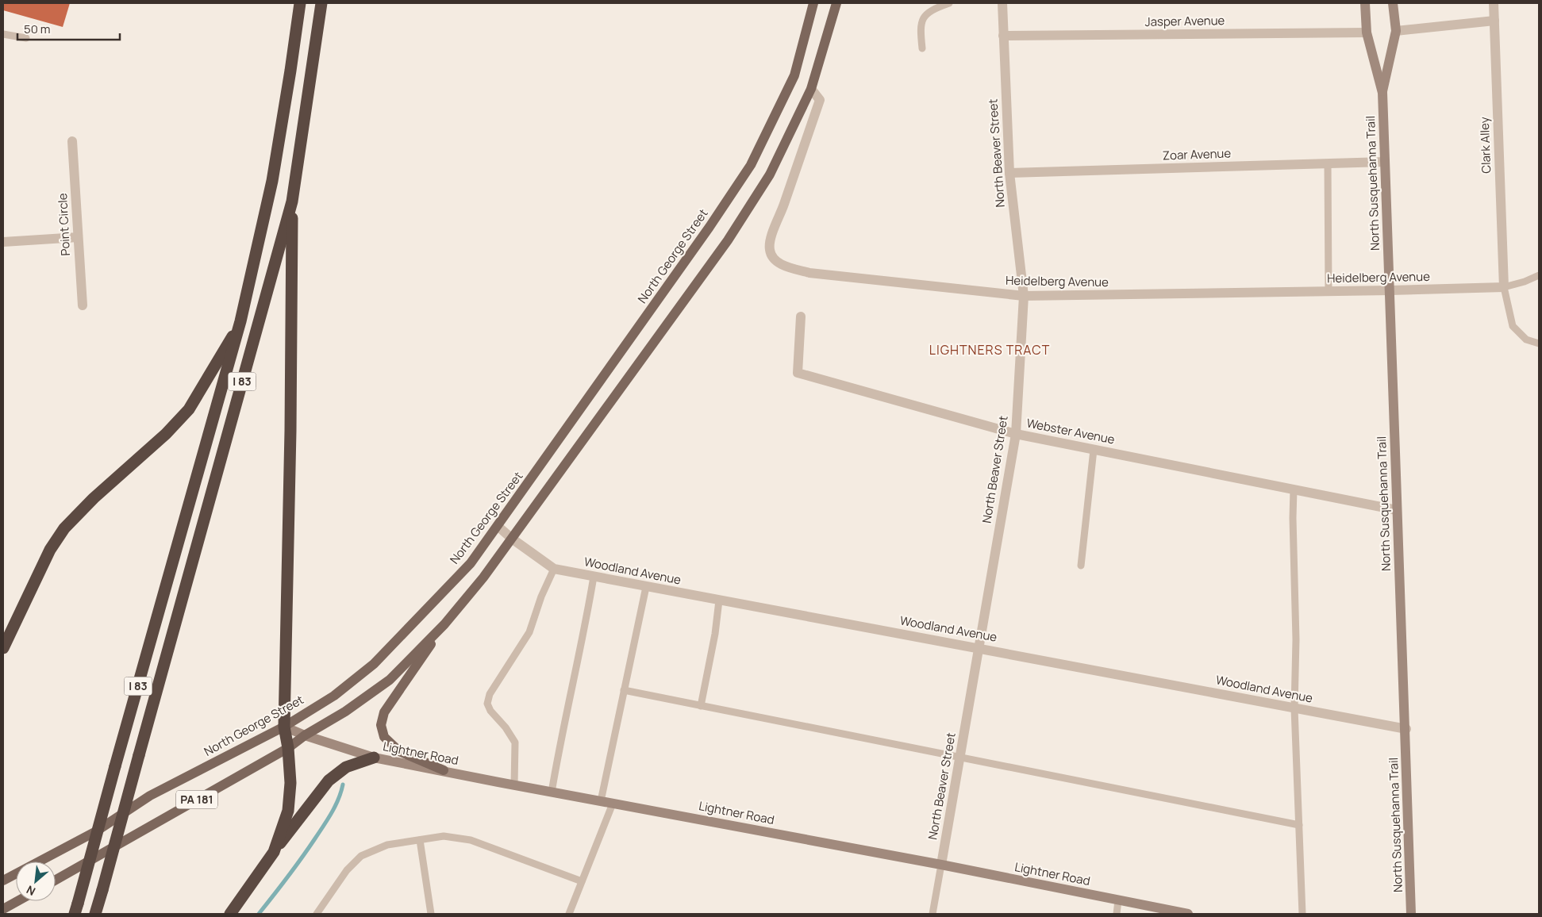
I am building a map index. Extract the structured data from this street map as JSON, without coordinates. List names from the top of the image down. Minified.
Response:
{"streets":{"highway":["I 83"],"main road":["North Susquehanna Trail","North George Street","Lightner Road","PA 181"],"street":["Jasper Avenue","Clark Alley","North Beaver Street","Zoar Avenue","Point Circle","Heidelberg Avenue","Webster Avenue","Woodland Avenue"]},"crossings":[["Jasper Avenue","North Beaver Street"],["Jasper Avenue","North Susquehanna Trail"],["Clark Alley","Heidelberg Avenue"],["North Beaver Street","Zoar Avenue"],["North Beaver Street","Heidelberg Avenue"],["North Beaver Street","Webster Avenue"],["North Beaver Street","Woodland Avenue"],["North Beaver Street","Lightner Road"],["Zoar Avenue","North Susquehanna Trail"],["North Susquehanna Trail","Heidelberg Avenue"],["North Susquehanna Trail","Webster Avenue"],["North Susquehanna Trail","Woodland Avenue"],["North George Street","Woodland Avenue"],["North George Street","Lightner Road"]],"districts":["LIGHTNERS TRACT"],"scale_bar":"50 m","north":"bottom left"}
